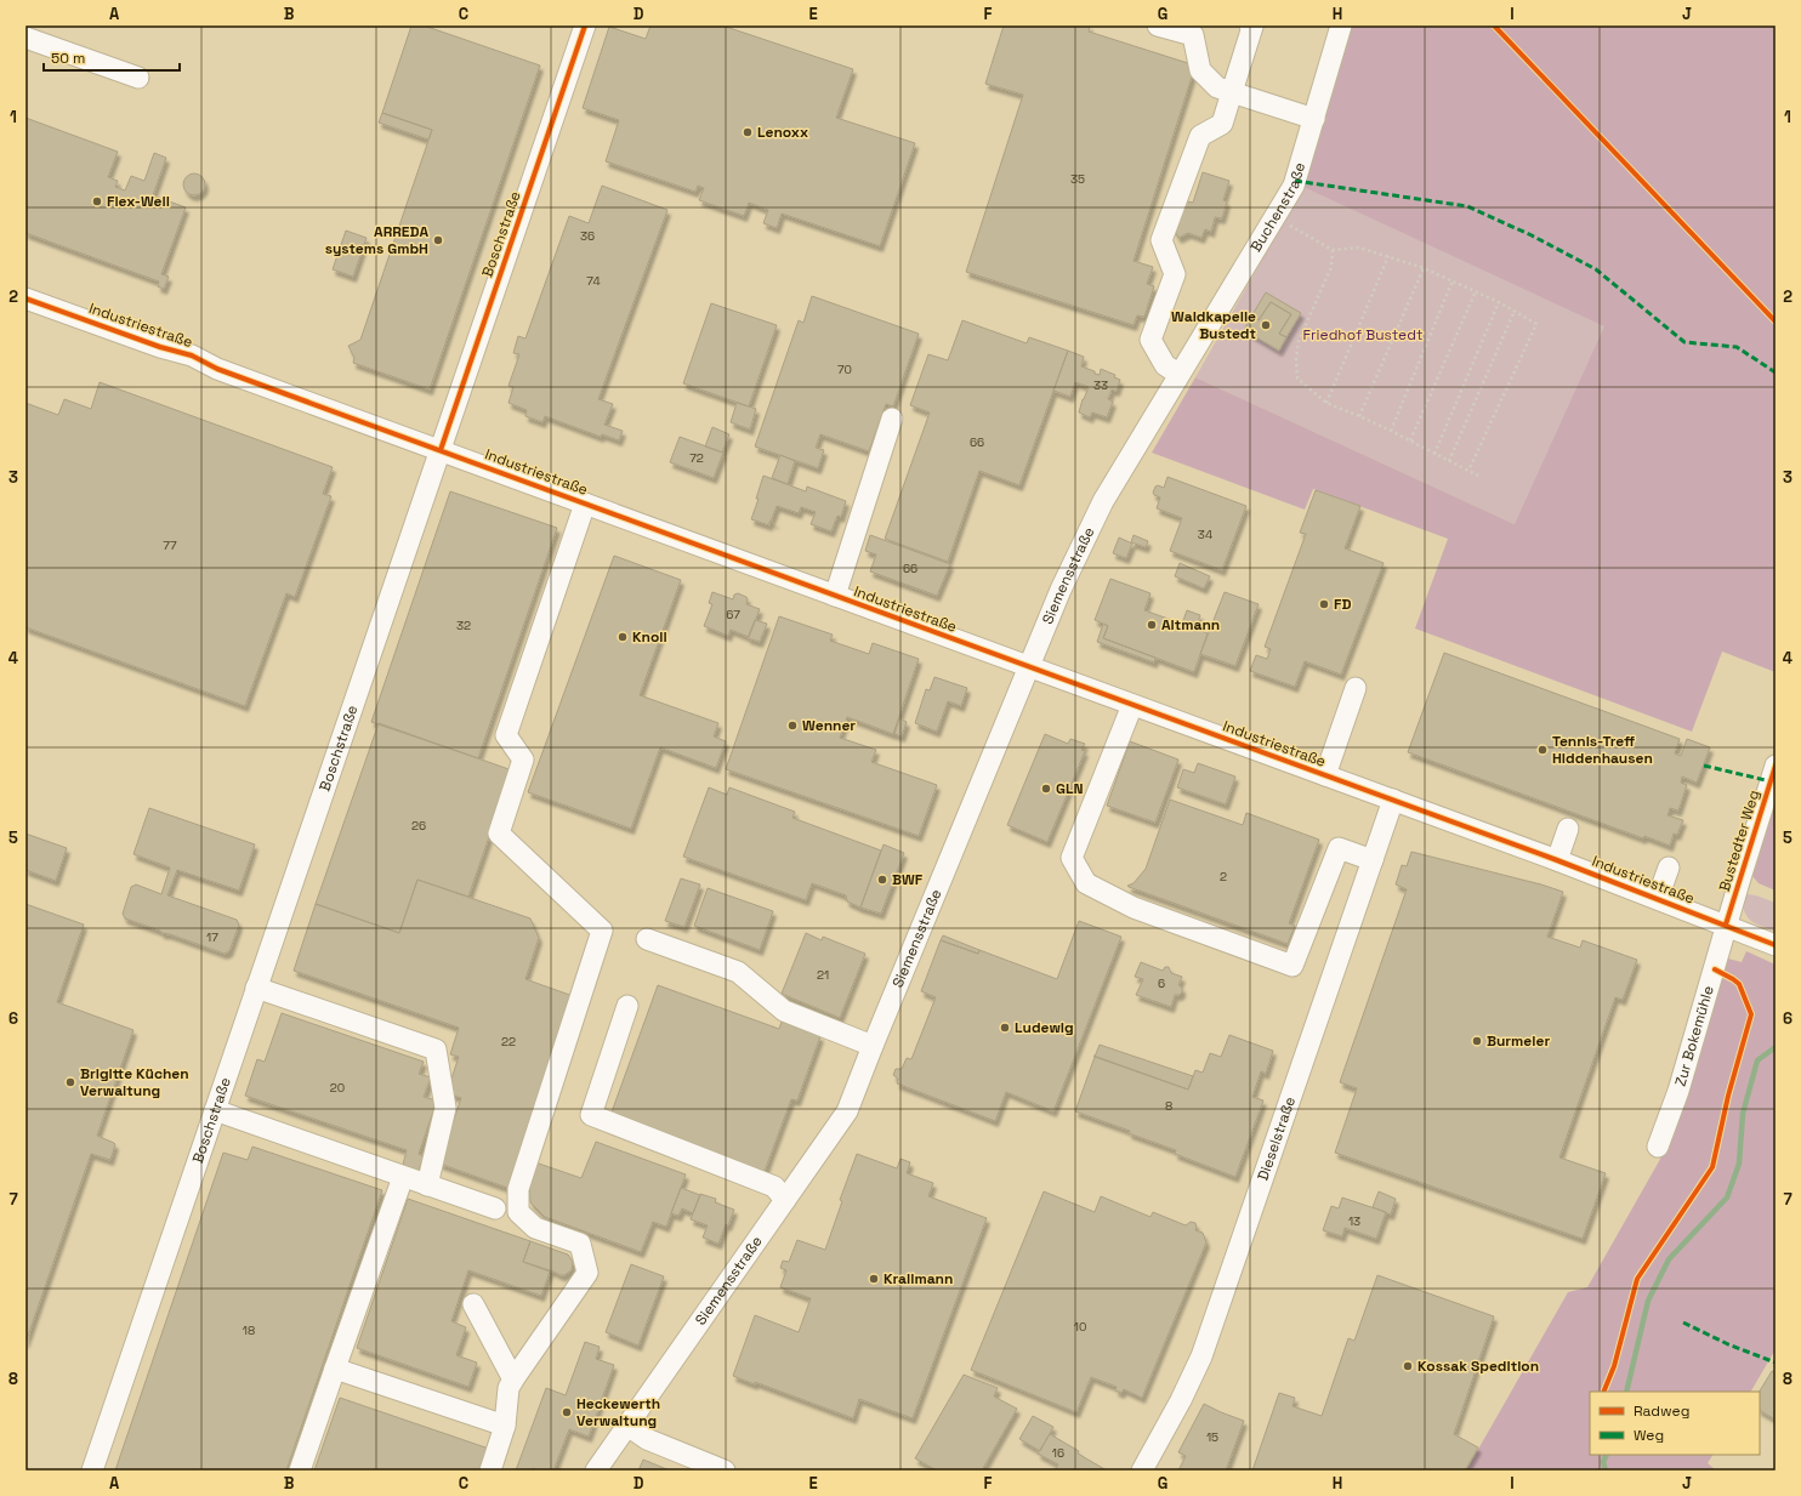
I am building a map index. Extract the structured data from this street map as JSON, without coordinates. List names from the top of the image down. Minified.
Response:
{"streets":{"street":["Buchenstraße","Boschstraße","Industriestraße","Siemensstraße","Bustedter Weg","Zur Bokemühle","Dieselstraße"]},"crossings":[["Buchenstraße","Siemensstraße"],["Boschstraße","Industriestraße"],["Industriestraße","Siemensstraße"],["Industriestraße","Bustedter Weg"],["Industriestraße","Zur Bokemühle"],["Industriestraße","Dieselstraße"],["Bustedter Weg","Zur Bokemühle"]],"parks":["Friedhof Bustedt"],"places":["Lenoxx","Flex-Well","ARREDA systems GmbH","Waldkapelle Bustedt","FD","Altmann","Knoll","Wenner","Tennis-Treff Hiddenhausen","GLN","BWF","Ludewig","Burmeier","Brigitte Küchen Verwaltung","Krallmann","Kossak Spedition","Heckewerth Verwaltung"],"house_numbers":["35","36","74","70","33","66","72","34","77","66","67","32","26","2","17","21","6","22","20","8","13","10","18","15","16"],"legend":["Radweg","Weg"],"scale_bar":"50 m","grid":{"columns":["A","B","C","D","E","F","G","H","I","J"],"rows":["1","2","3","4","5","6","7","8"]}}
